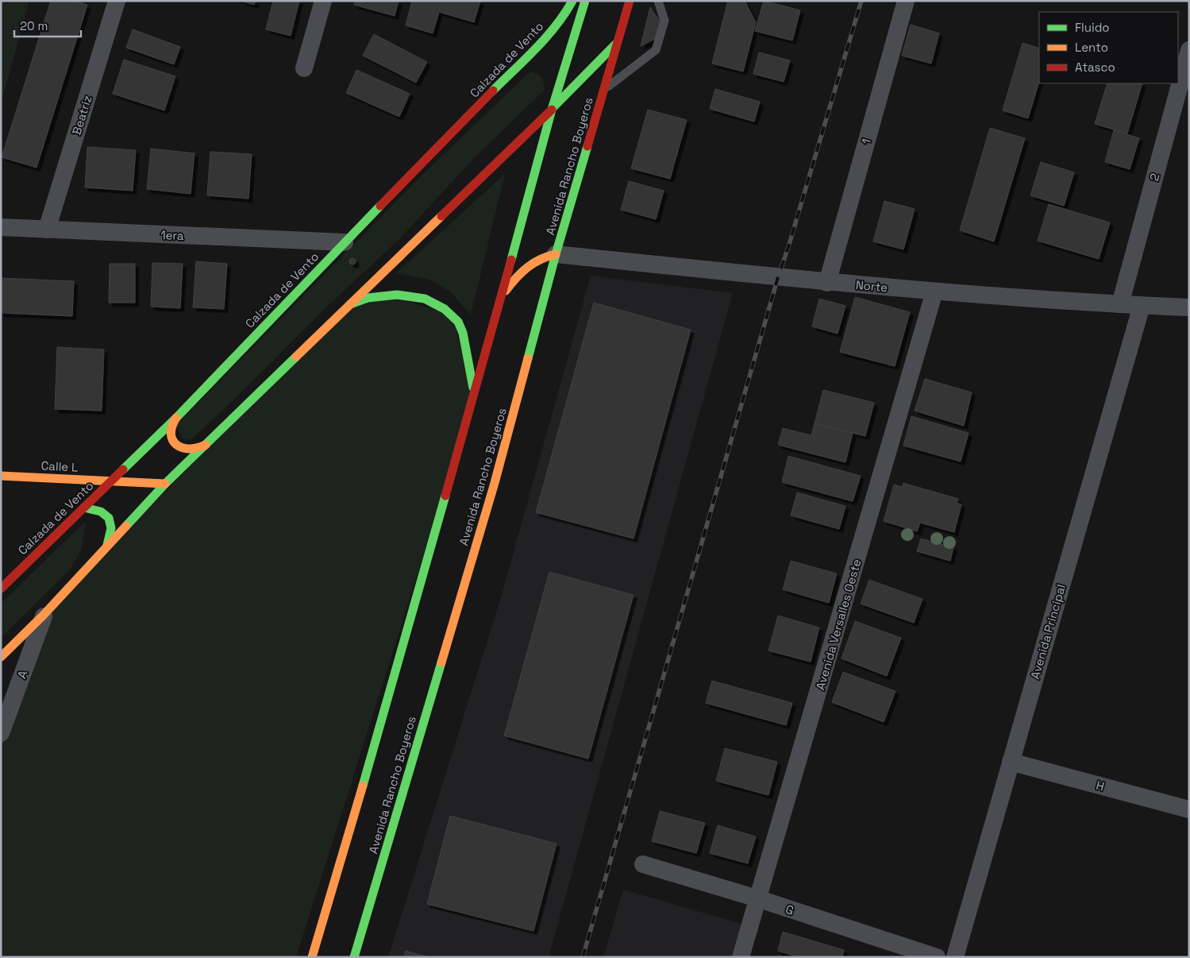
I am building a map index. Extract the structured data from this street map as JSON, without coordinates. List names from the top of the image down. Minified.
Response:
{"streets":{"main road":["Calzada de Vento","Avenida Rancho Boyeros","Calle L"],"street":["Beatriz","1","2","1era","Norte","Avenida Versalles Oeste","Avenida Principal","A","H","G"]},"crossings":[["Calzada de Vento","1era"],["Calzada de Vento","Calle L"],["Beatriz","1era"],["1","Norte"],["Avenida Rancho Boyeros","Norte"],["2","Norte"],["Norte","Avenida Versalles Oeste"],["Norte","Avenida Principal"],["Avenida Versalles Oeste","G"],["Avenida Principal","H"]],"legend":["Fluido","Lento","Atasco"],"scale_bar":"20 m"}
